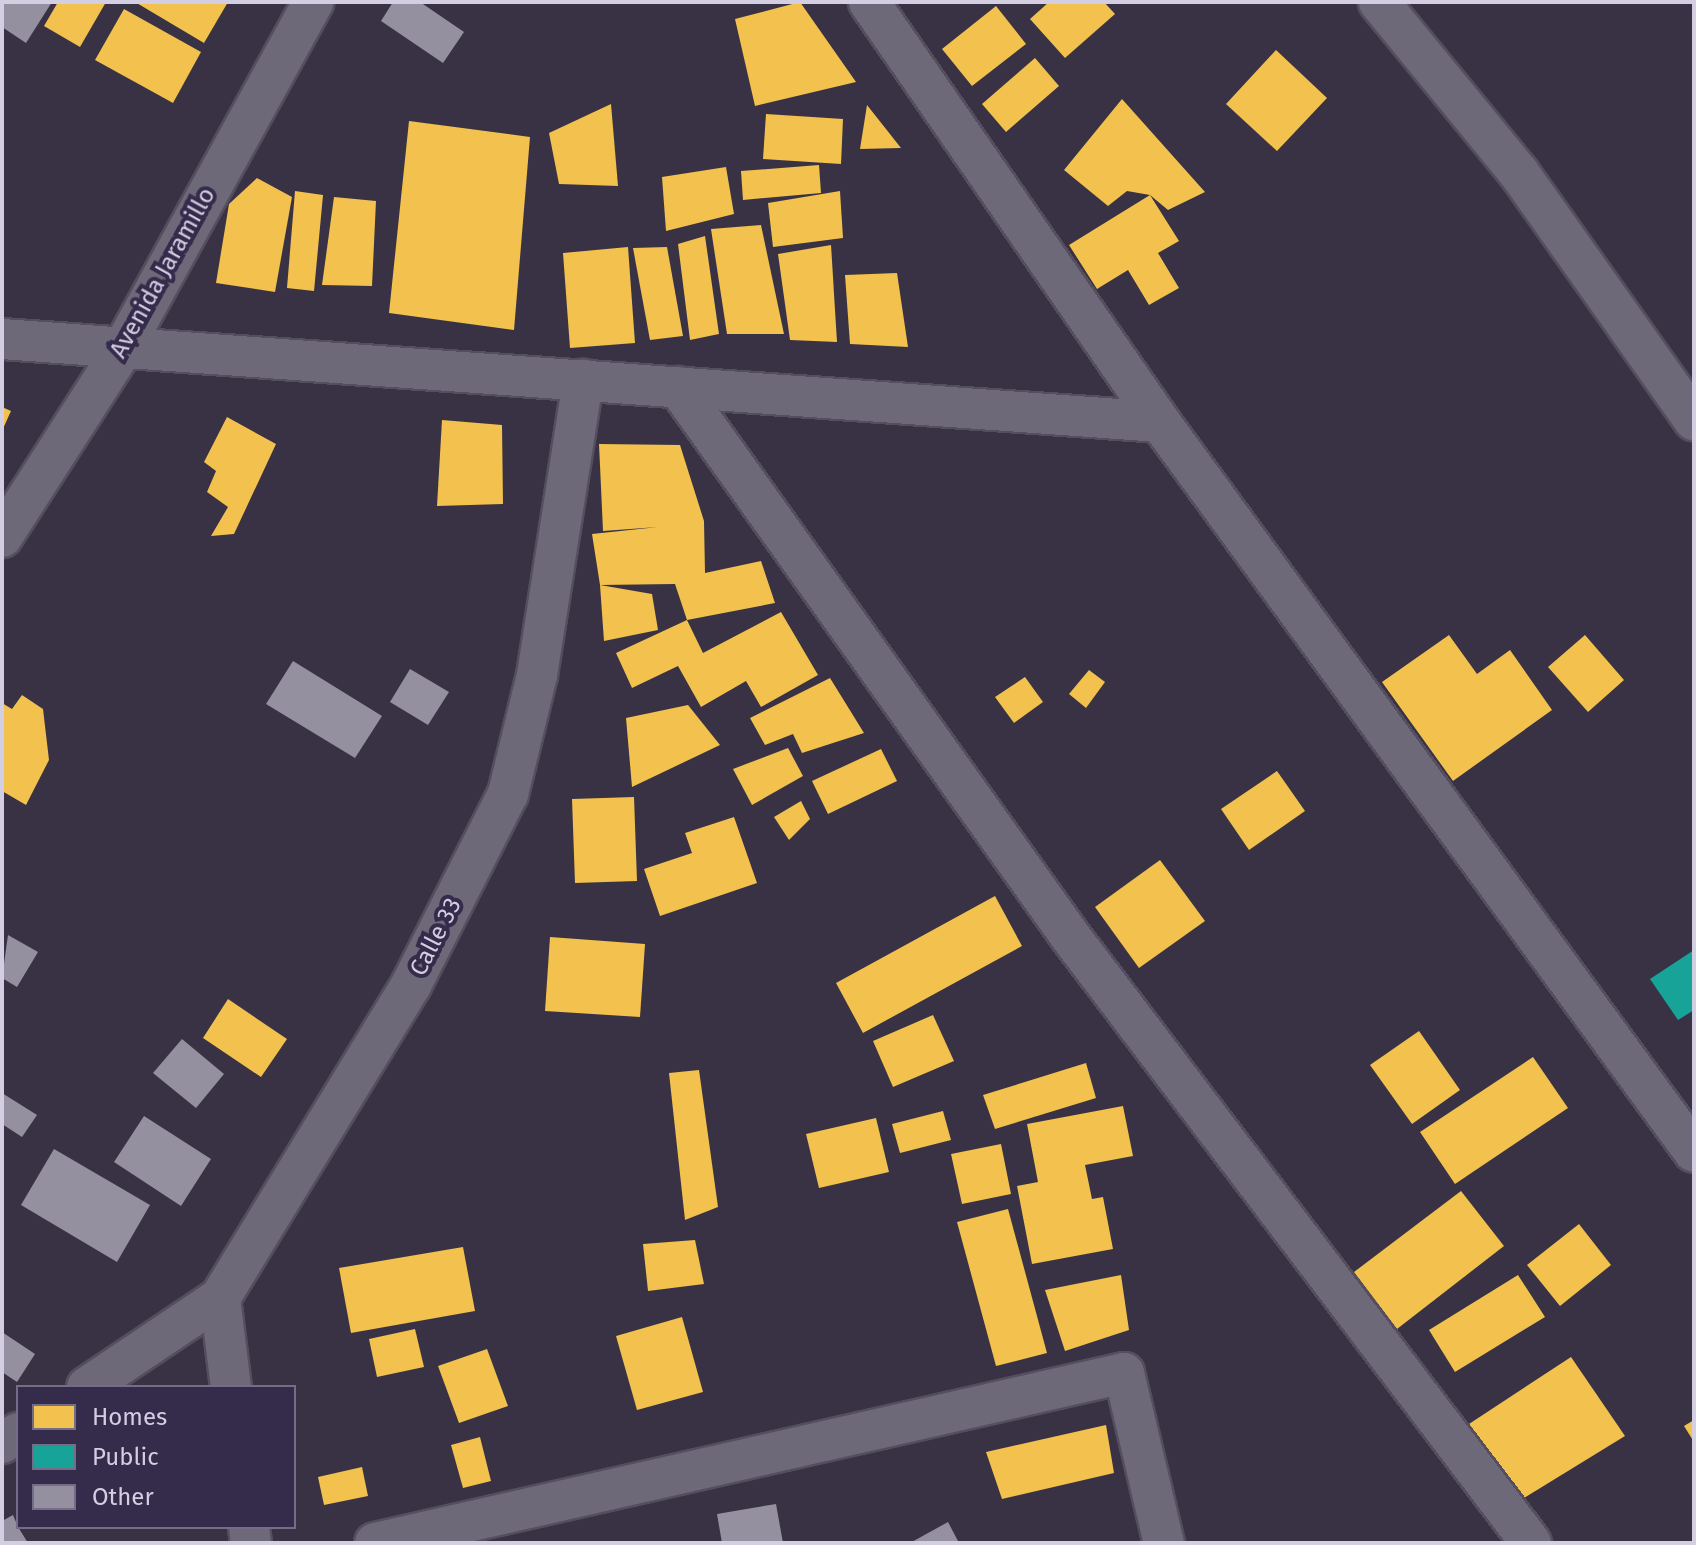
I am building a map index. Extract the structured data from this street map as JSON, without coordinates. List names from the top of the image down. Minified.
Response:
{"streets":{"street":["Avenida Jaramillo","Calle 33"]},"legend":["Homes","Public","Other"]}
